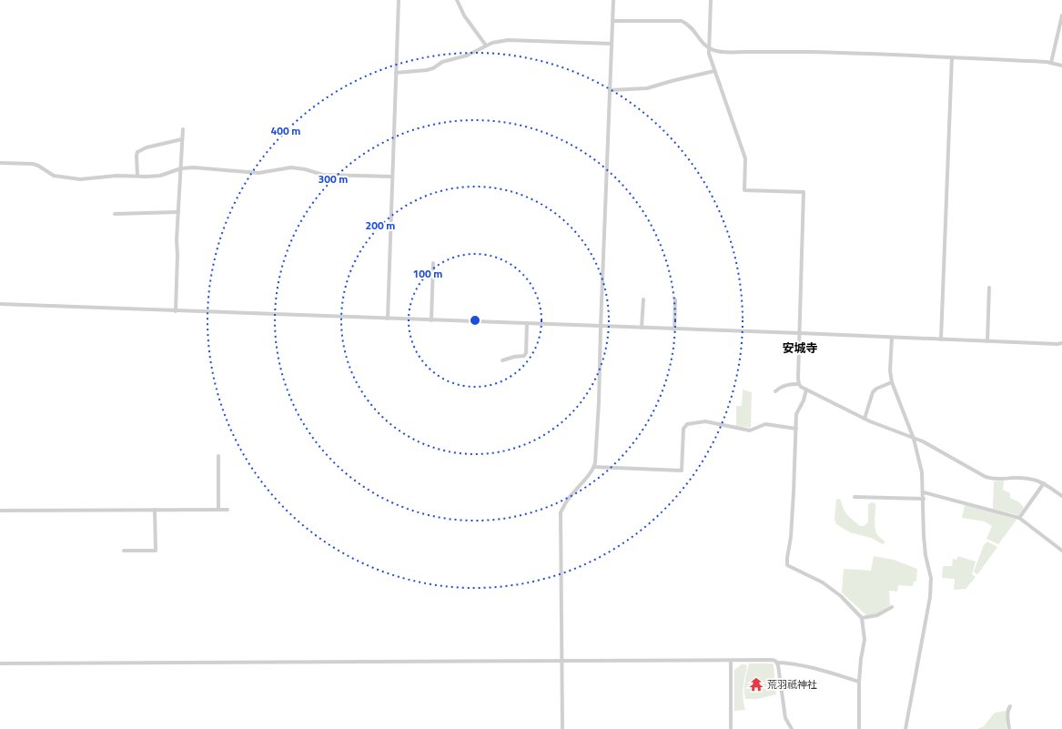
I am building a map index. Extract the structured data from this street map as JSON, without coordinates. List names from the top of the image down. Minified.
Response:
{"districts":["安城寺"],"places":{"temple":["荒羽祇神社"]},"rings":["400 m","300 m","200 m","100 m"]}
